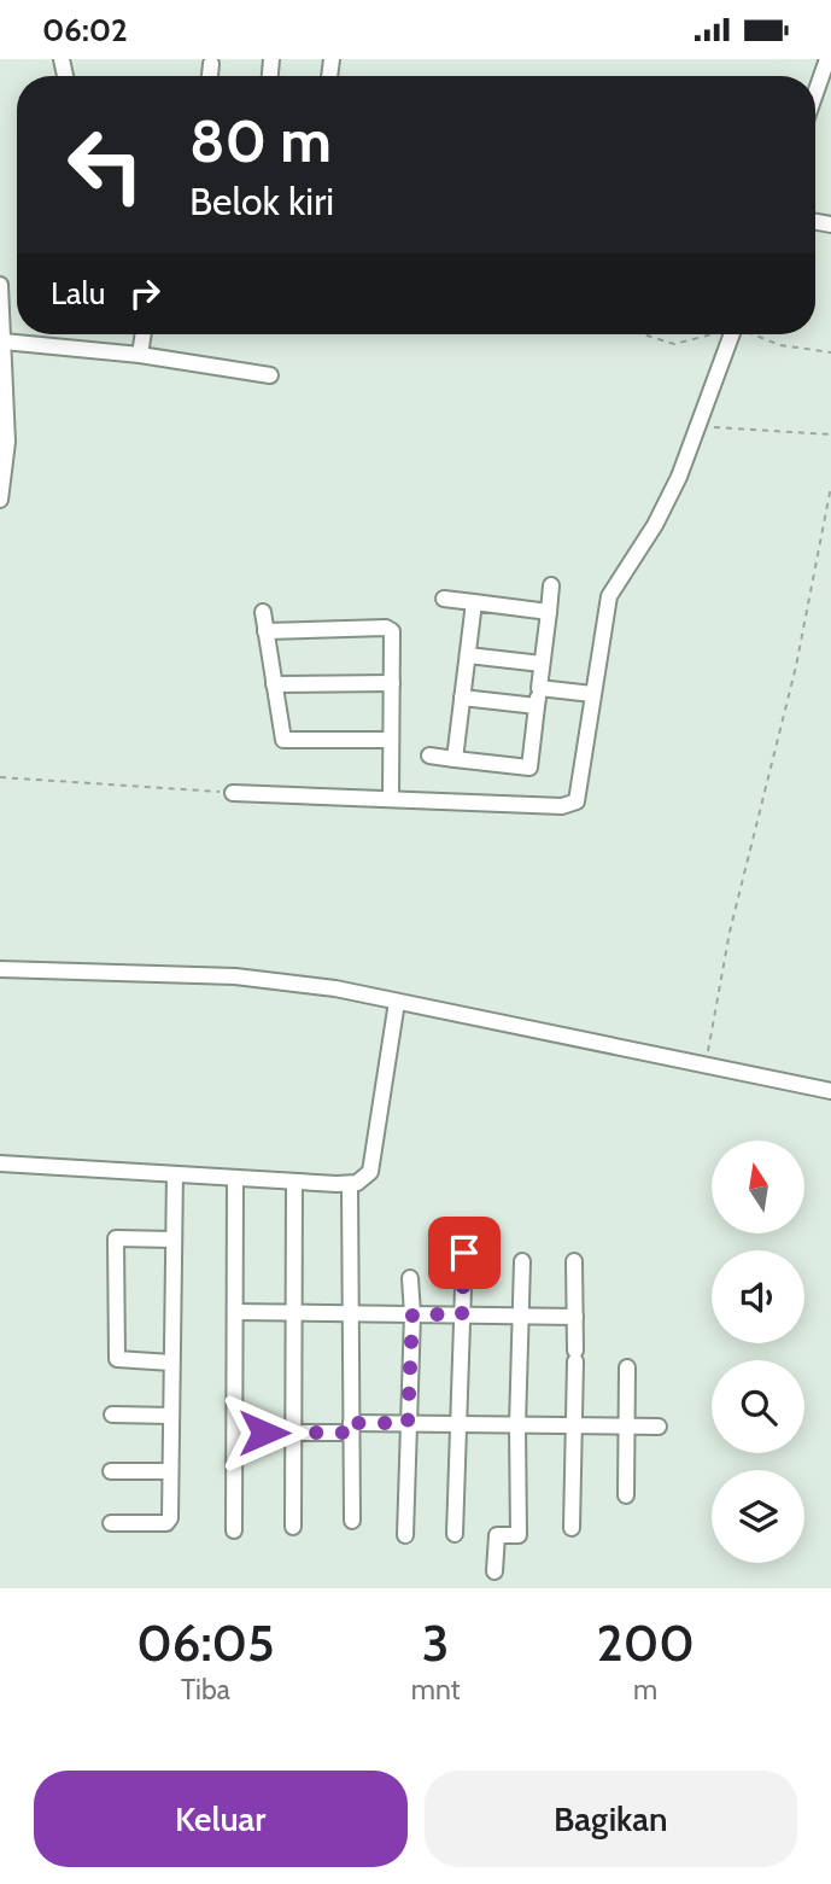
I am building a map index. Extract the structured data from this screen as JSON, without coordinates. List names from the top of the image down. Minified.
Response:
{"north":"top","page":{"status":"06:02","turn":["80 m","Belok kiri"],"then":"Lalu","eta":["06:05","Tiba","3","mnt","200","m"],"buttons":["Keluar","Bagikan"]}}
